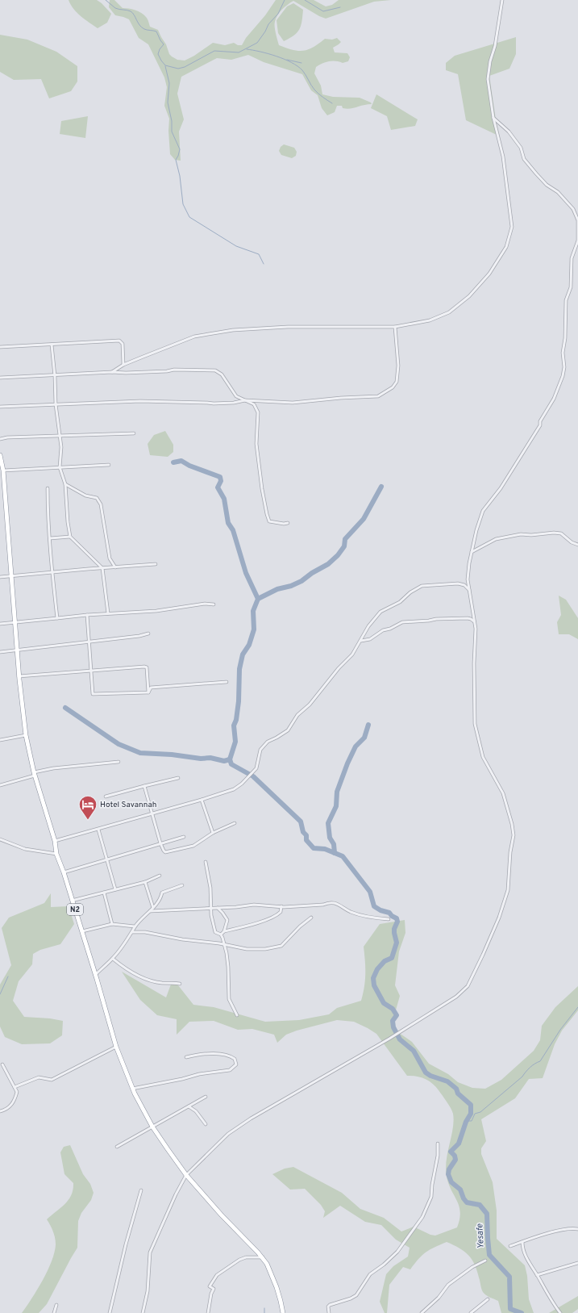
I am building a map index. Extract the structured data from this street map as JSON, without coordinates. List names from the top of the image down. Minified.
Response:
{"streets":{"highway":["N2"]},"water":["Yesafe"],"places":{"hotel":["Hotel Savannah"]}}
